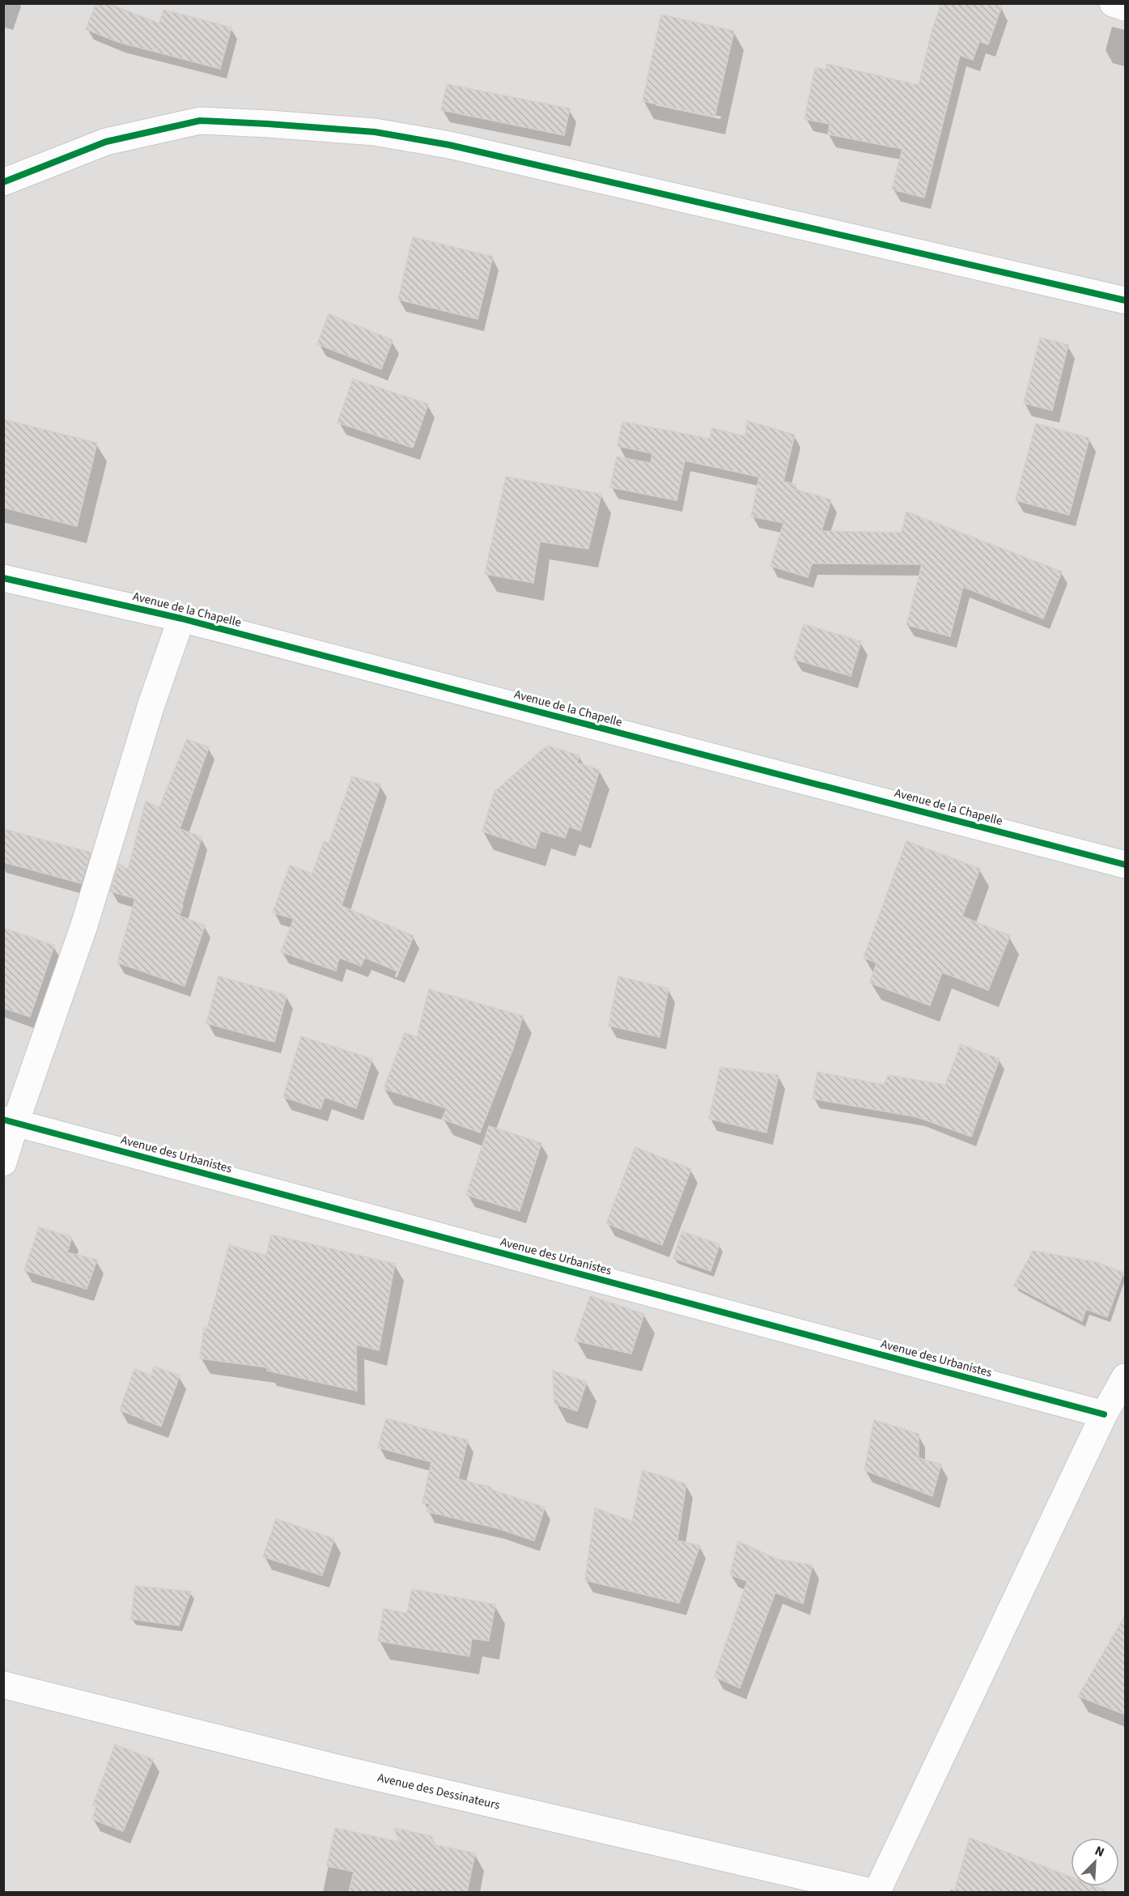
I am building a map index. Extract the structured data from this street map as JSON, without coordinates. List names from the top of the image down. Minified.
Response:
{"streets":{"street":["Avenue de la Chapelle","Avenue des Urbanistes","Avenue des Dessinateurs"]},"north":"top right"}
